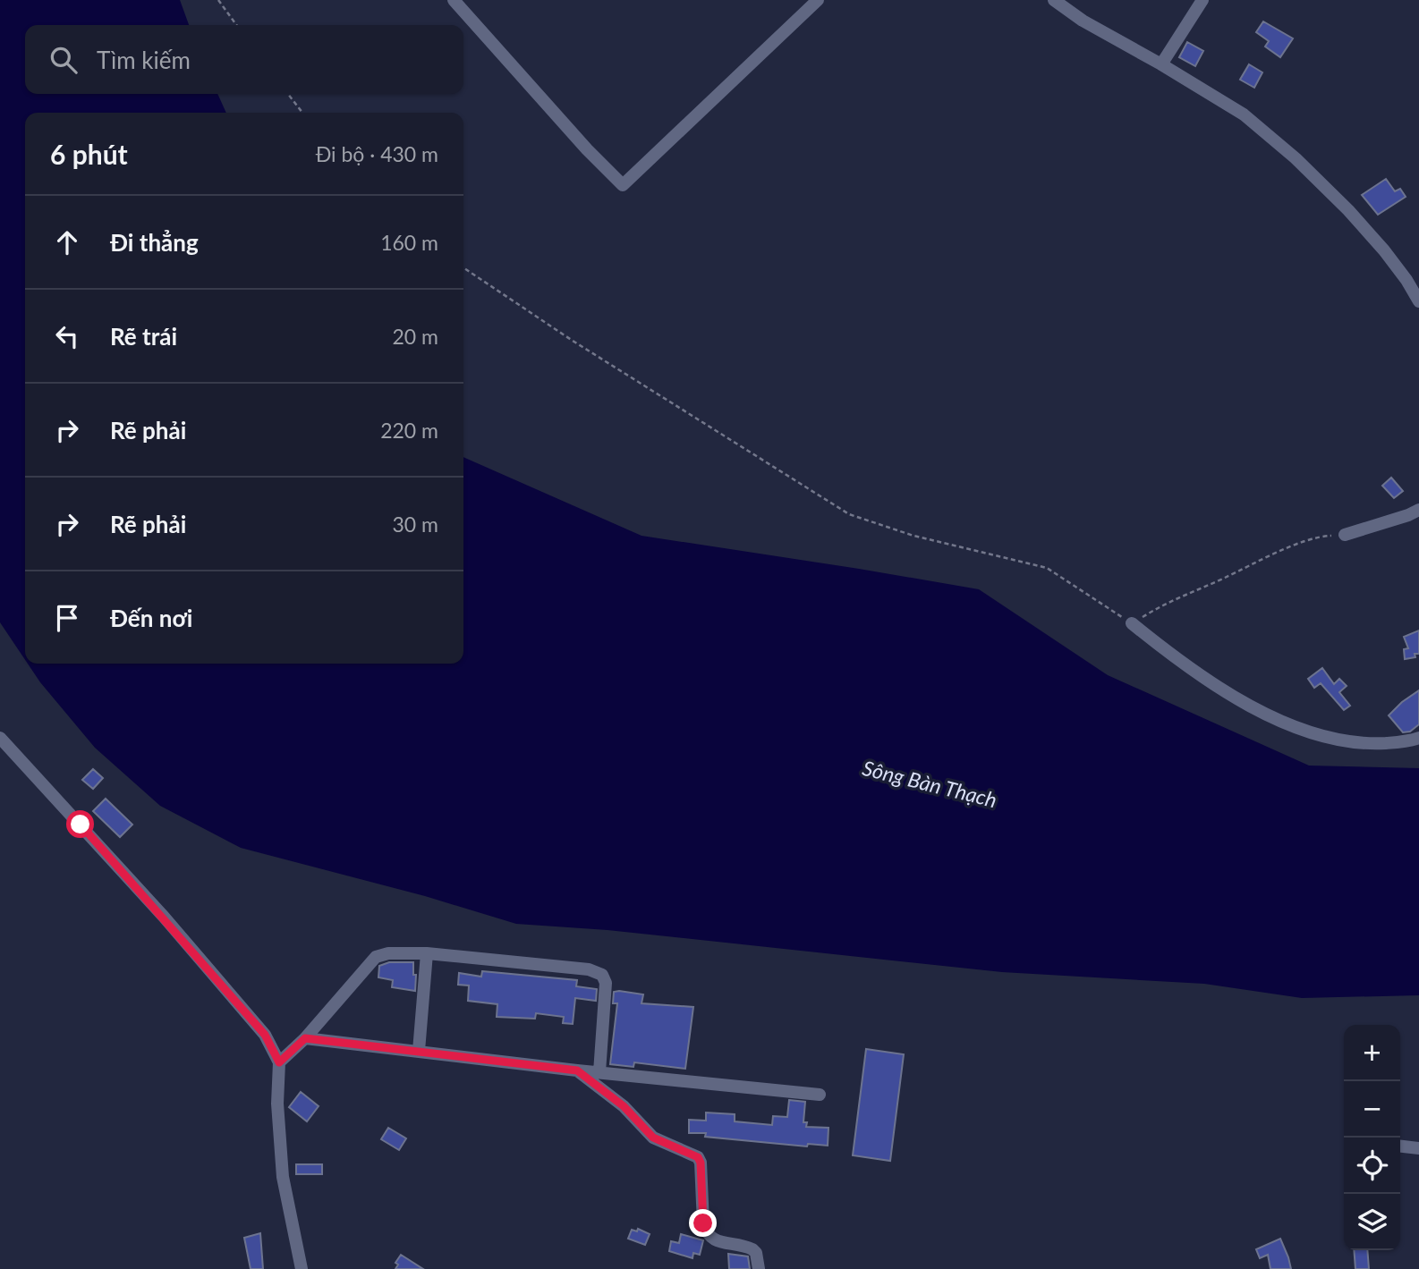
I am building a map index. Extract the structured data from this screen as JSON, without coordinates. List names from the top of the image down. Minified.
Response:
{"water":["Sông Bàn Thạch"],"page":{"search":"Tìm kiếm","heading":["6 phút","Đi bộ · 430 m"],"list":[["Đi thẳng","160 m"],["Rẽ trái","20 m"],["Rẽ phải","220 m"],["Rẽ phải","30 m"],"Đến nơi"],"map_buttons":["+","−"]}}
